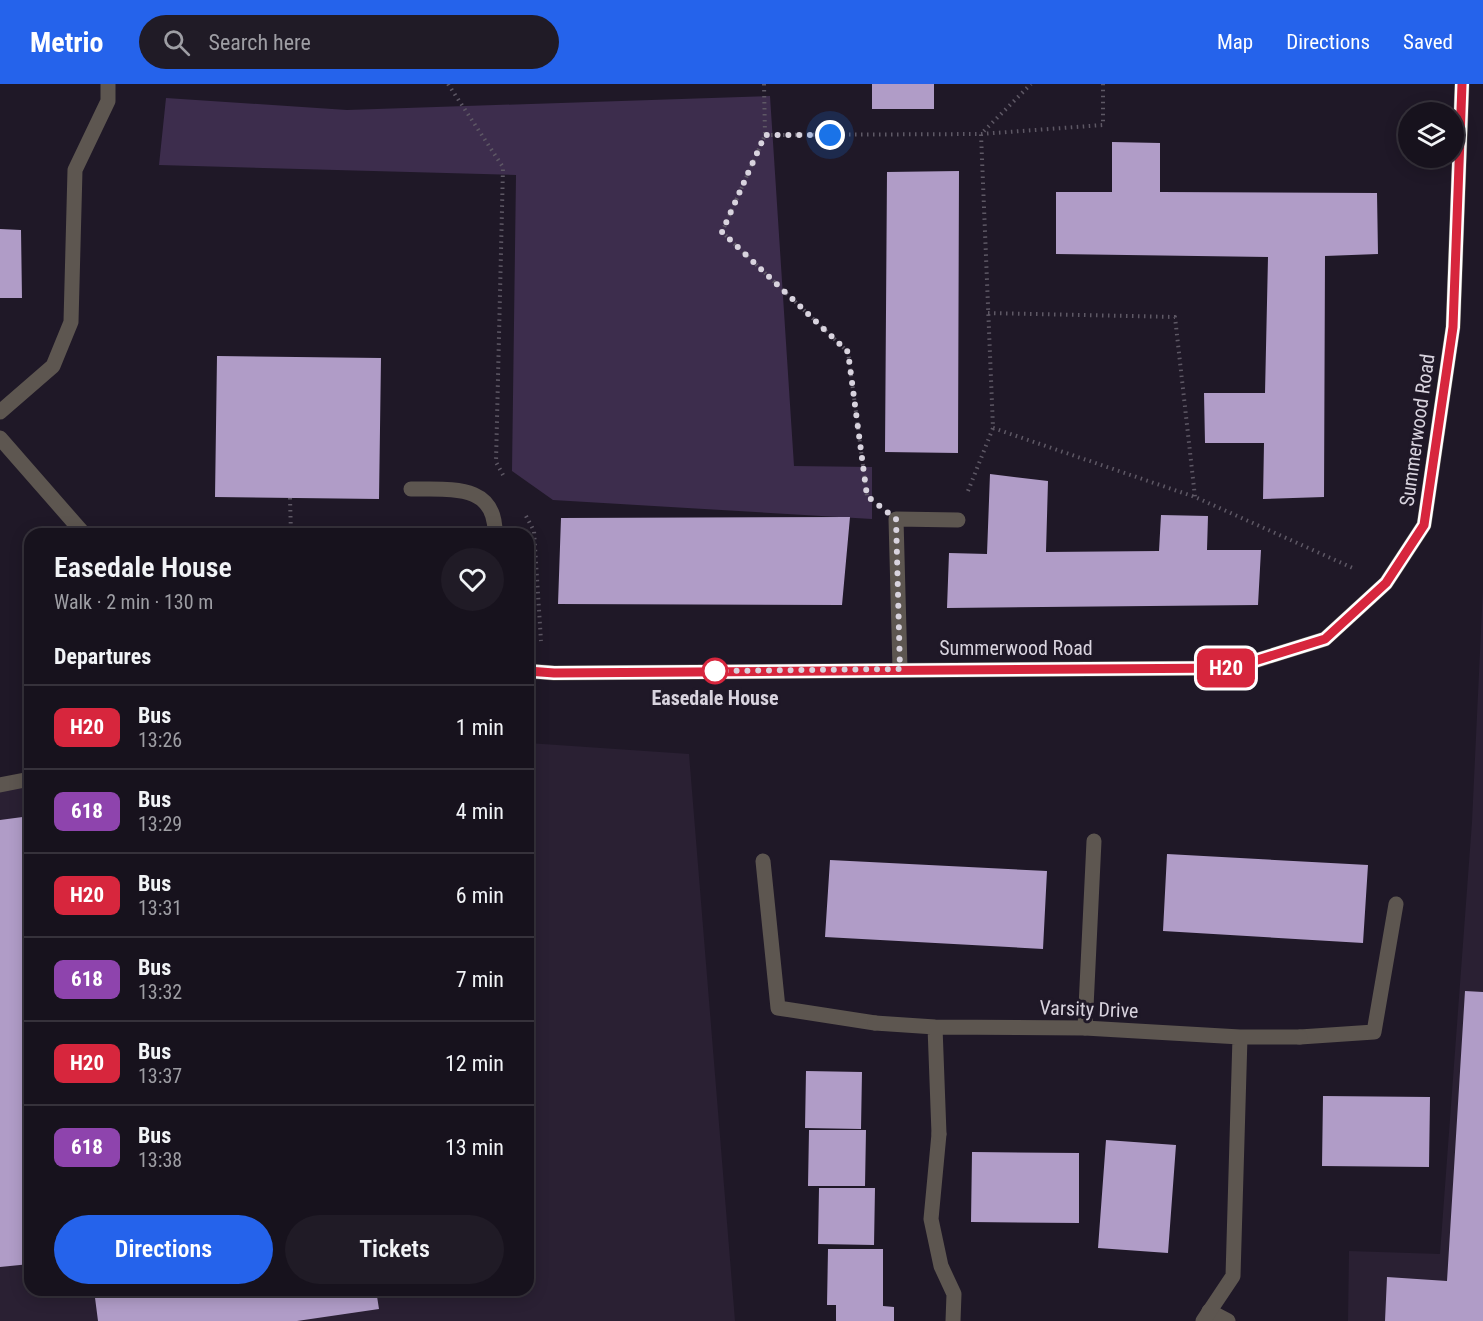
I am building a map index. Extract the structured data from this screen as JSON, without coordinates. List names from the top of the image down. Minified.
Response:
{"streets":{"street":["Summerwood Road","Varsity Drive"]},"places":["Easedale House"],"lines":["bus line H20"],"page":{"header":"Metrio","search":"Search here","nav":["Map","Directions","Saved"],"on_map":"H20","heading":[["Easedale House","Walk · 2 min · 130 m"],"Departures"],"list":[{"mark":"H20","name":"Bus","note":"13:26","value":"1 min"},{"mark":"618","name":"Bus","note":"13:29","value":"4 min"},{"mark":"H20","name":"Bus","note":"13:31","value":"6 min"},{"mark":"618","name":"Bus","note":"13:32","value":"7 min"},{"mark":"H20","name":"Bus","note":"13:37","value":"12 min"},{"mark":"618","name":"Bus","note":"13:38","value":"13 min"}],"buttons":["Directions","Tickets"]}}
